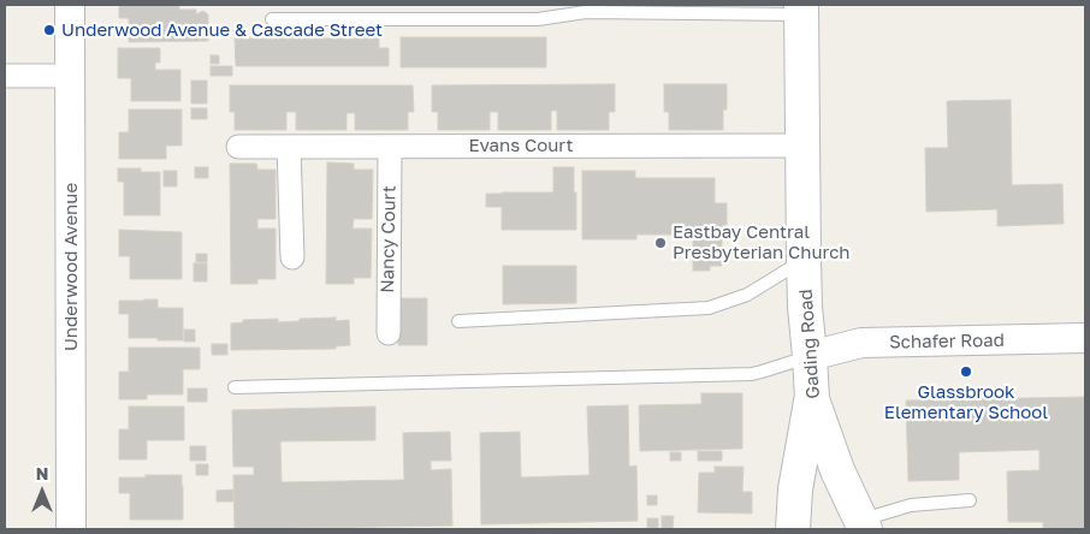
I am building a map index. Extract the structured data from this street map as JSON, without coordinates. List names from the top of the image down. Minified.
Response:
{"streets":{"main road":["Gading Road"],"street":["Evans Court","Nancy Court","Underwood Avenue","Schafer Road"]},"crossings":[["Evans Court","Nancy Court"],["Evans Court","Gading Road"],["Schafer Road","Gading Road"]],"places":["Underwood Avenue & Cascade Street","Eastbay Central Presbyterian Church","Glassbrook Elementary School"],"north":"top"}
